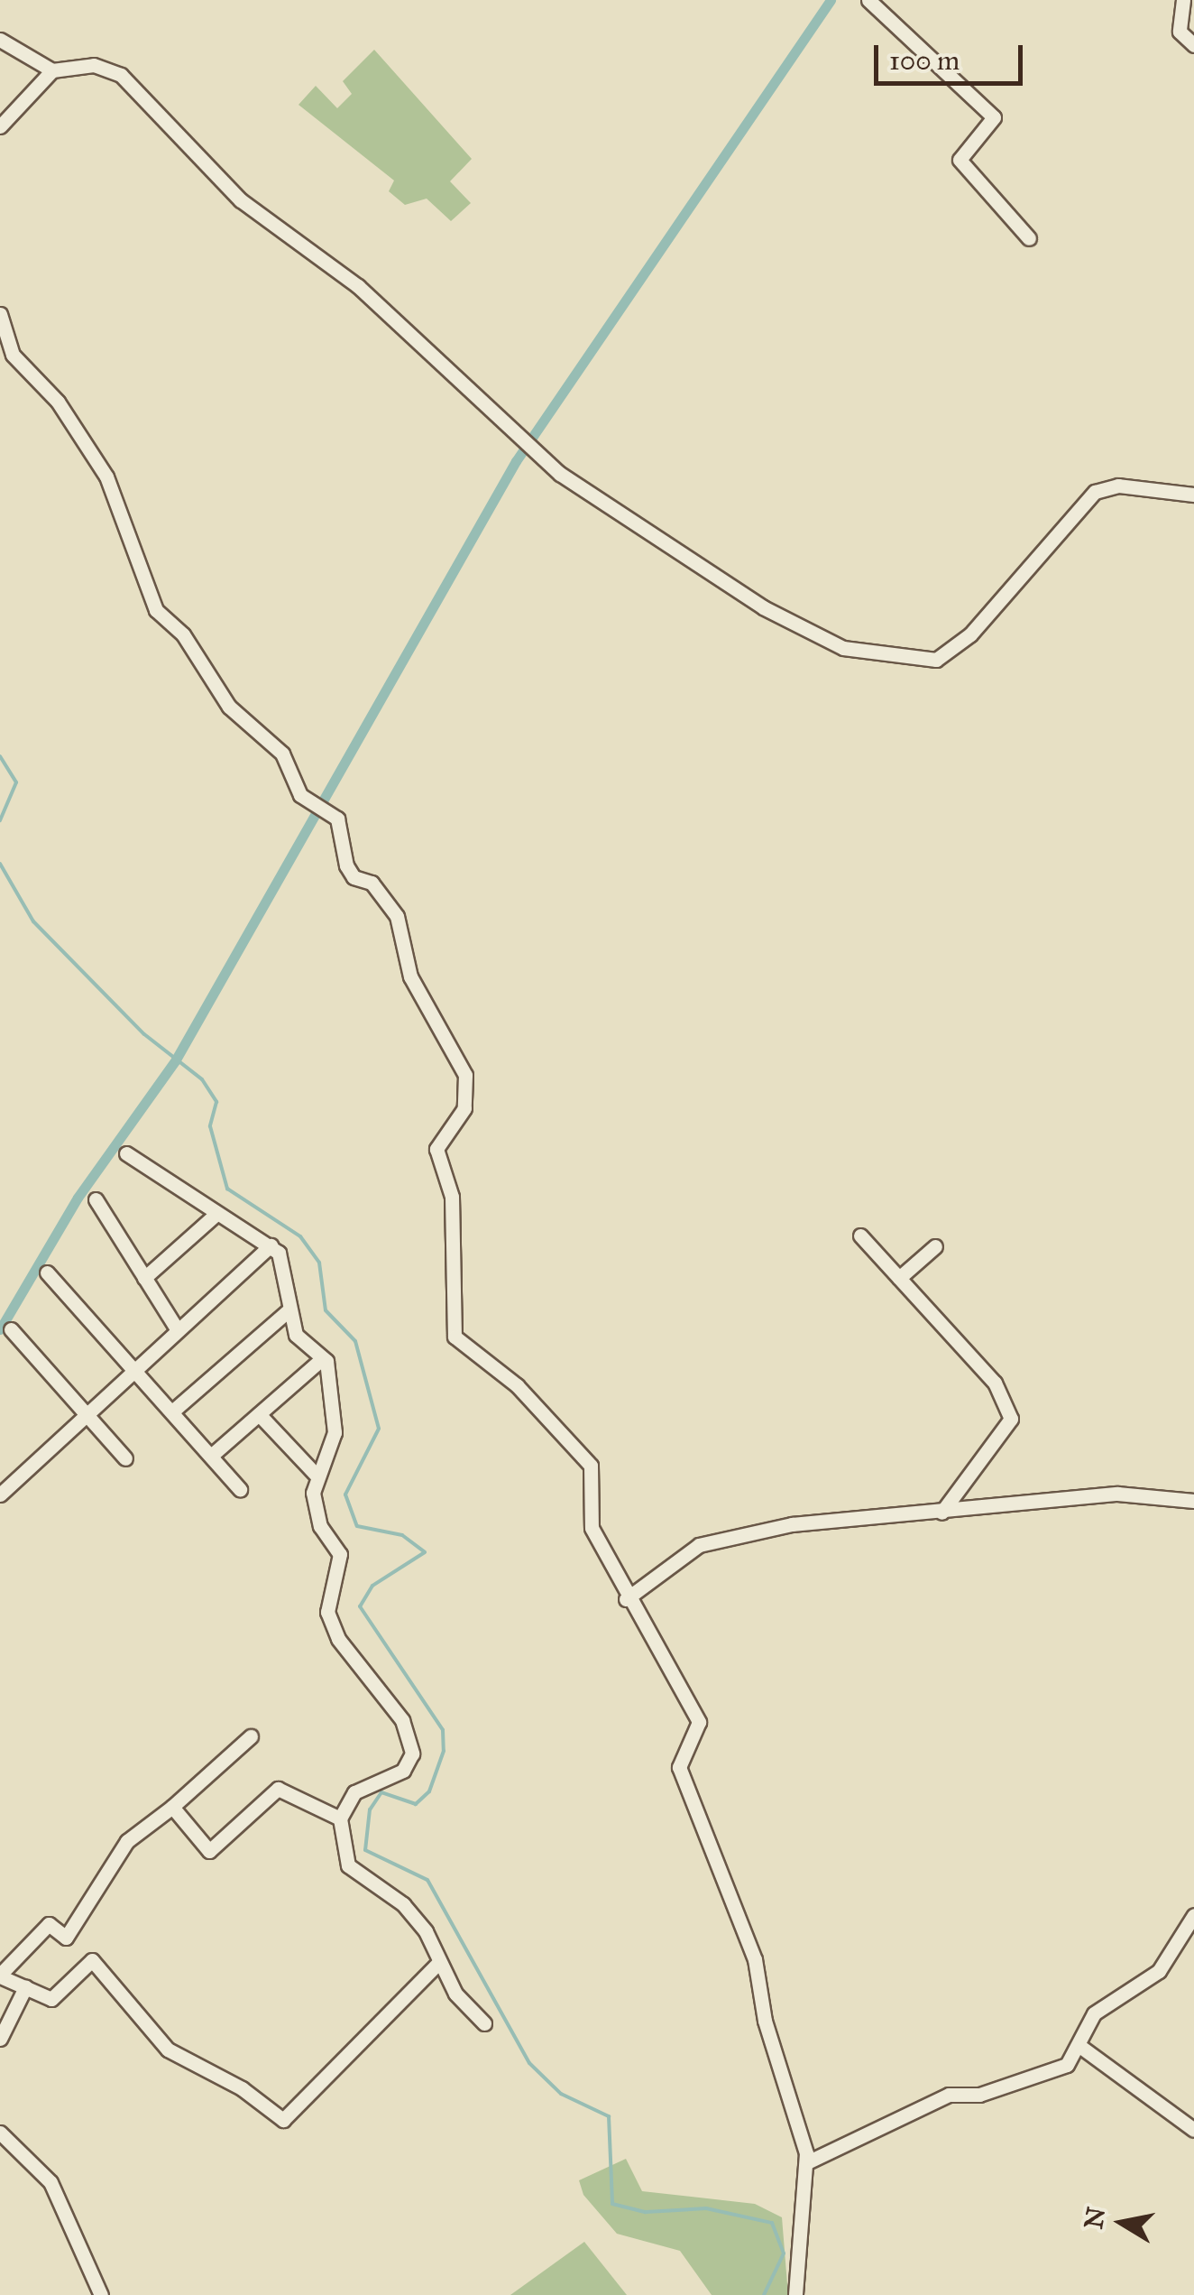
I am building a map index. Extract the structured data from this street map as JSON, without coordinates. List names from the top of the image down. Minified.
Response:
{"scale_bar":"100 m","north":"left"}
